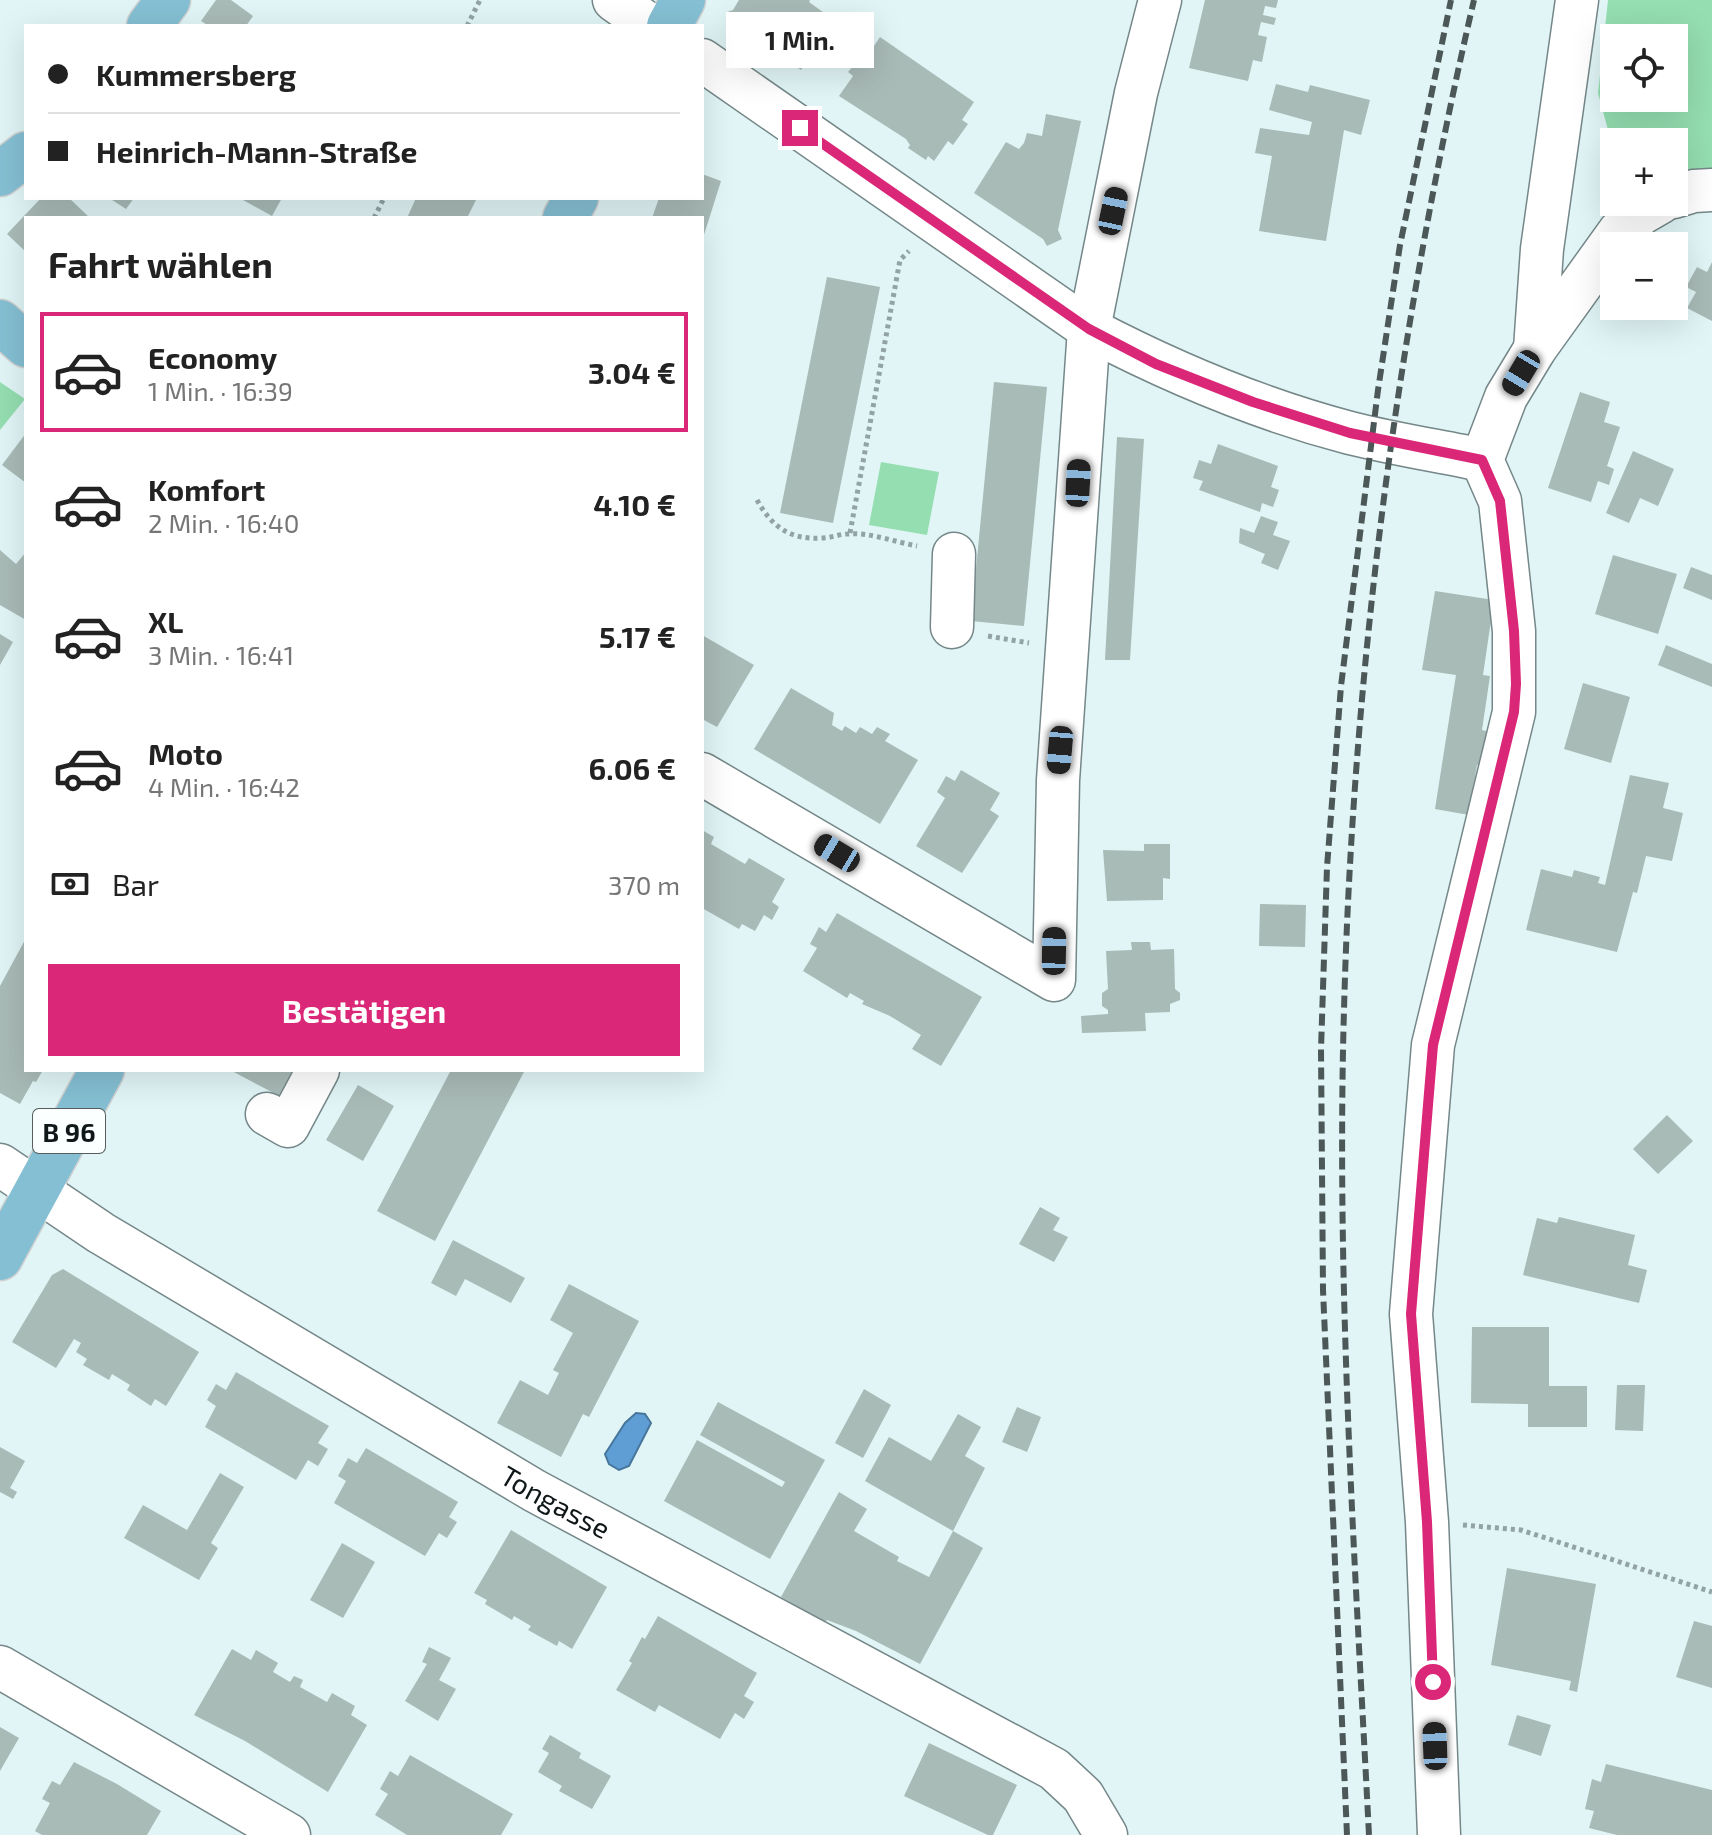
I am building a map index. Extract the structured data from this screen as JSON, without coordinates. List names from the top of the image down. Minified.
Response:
{"streets":{"main road":["B 96"],"street":["Tongasse"]},"crossings":[["B 96","Tongasse"]],"page":{"bubble":"1 Min.","map_buttons":["+","−"],"banner":["Kummersberg","Heinrich-Mann-Straße"],"heading":"Fahrt wählen","list":[{"name":"Economy","note":"1 Min. · 16:39","value":"3.04 €"},{"name":"Komfort","note":"2 Min. · 16:40","value":"4.10 €"},{"name":"XL","note":"3 Min. · 16:41","value":"5.17 €"},{"name":"Moto","note":"4 Min. · 16:42","value":"6.06 €"}],"pay":["Bar","370 m"],"buttons":"Bestätigen"}}
